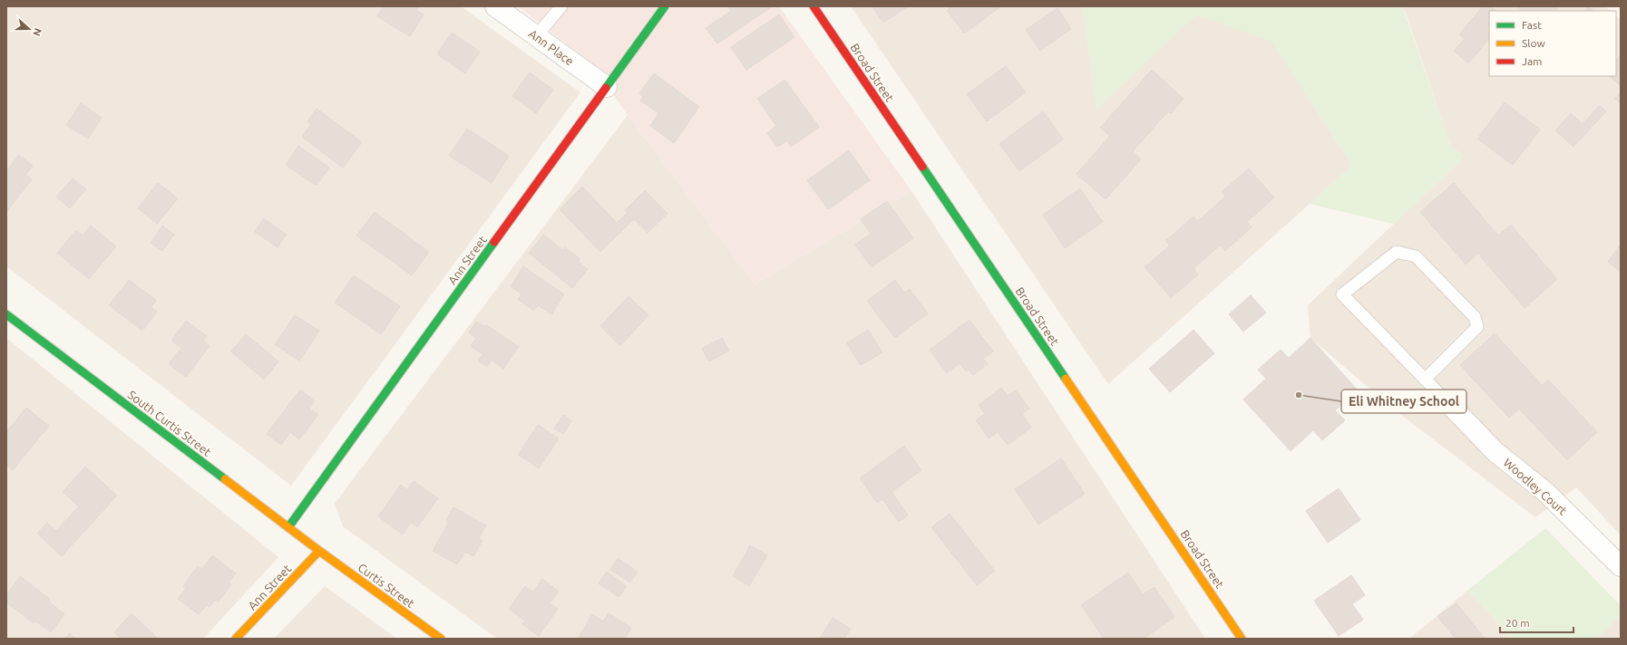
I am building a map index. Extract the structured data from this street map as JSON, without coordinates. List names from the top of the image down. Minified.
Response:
{"streets":{"main road":["Broad Street","Ann Street","South Curtis Street","Curtis Street"],"street":["Ann Place","Woodley Court"]},"crossings":[["Ann Place","Ann Street"],["Ann Street","South Curtis Street"],["Ann Street","Curtis Street"],["South Curtis Street","Curtis Street"]],"places":["Eli Whitney School"],"legend":["Fast","Slow","Jam"],"scale_bar":"20 m","north":"right"}
